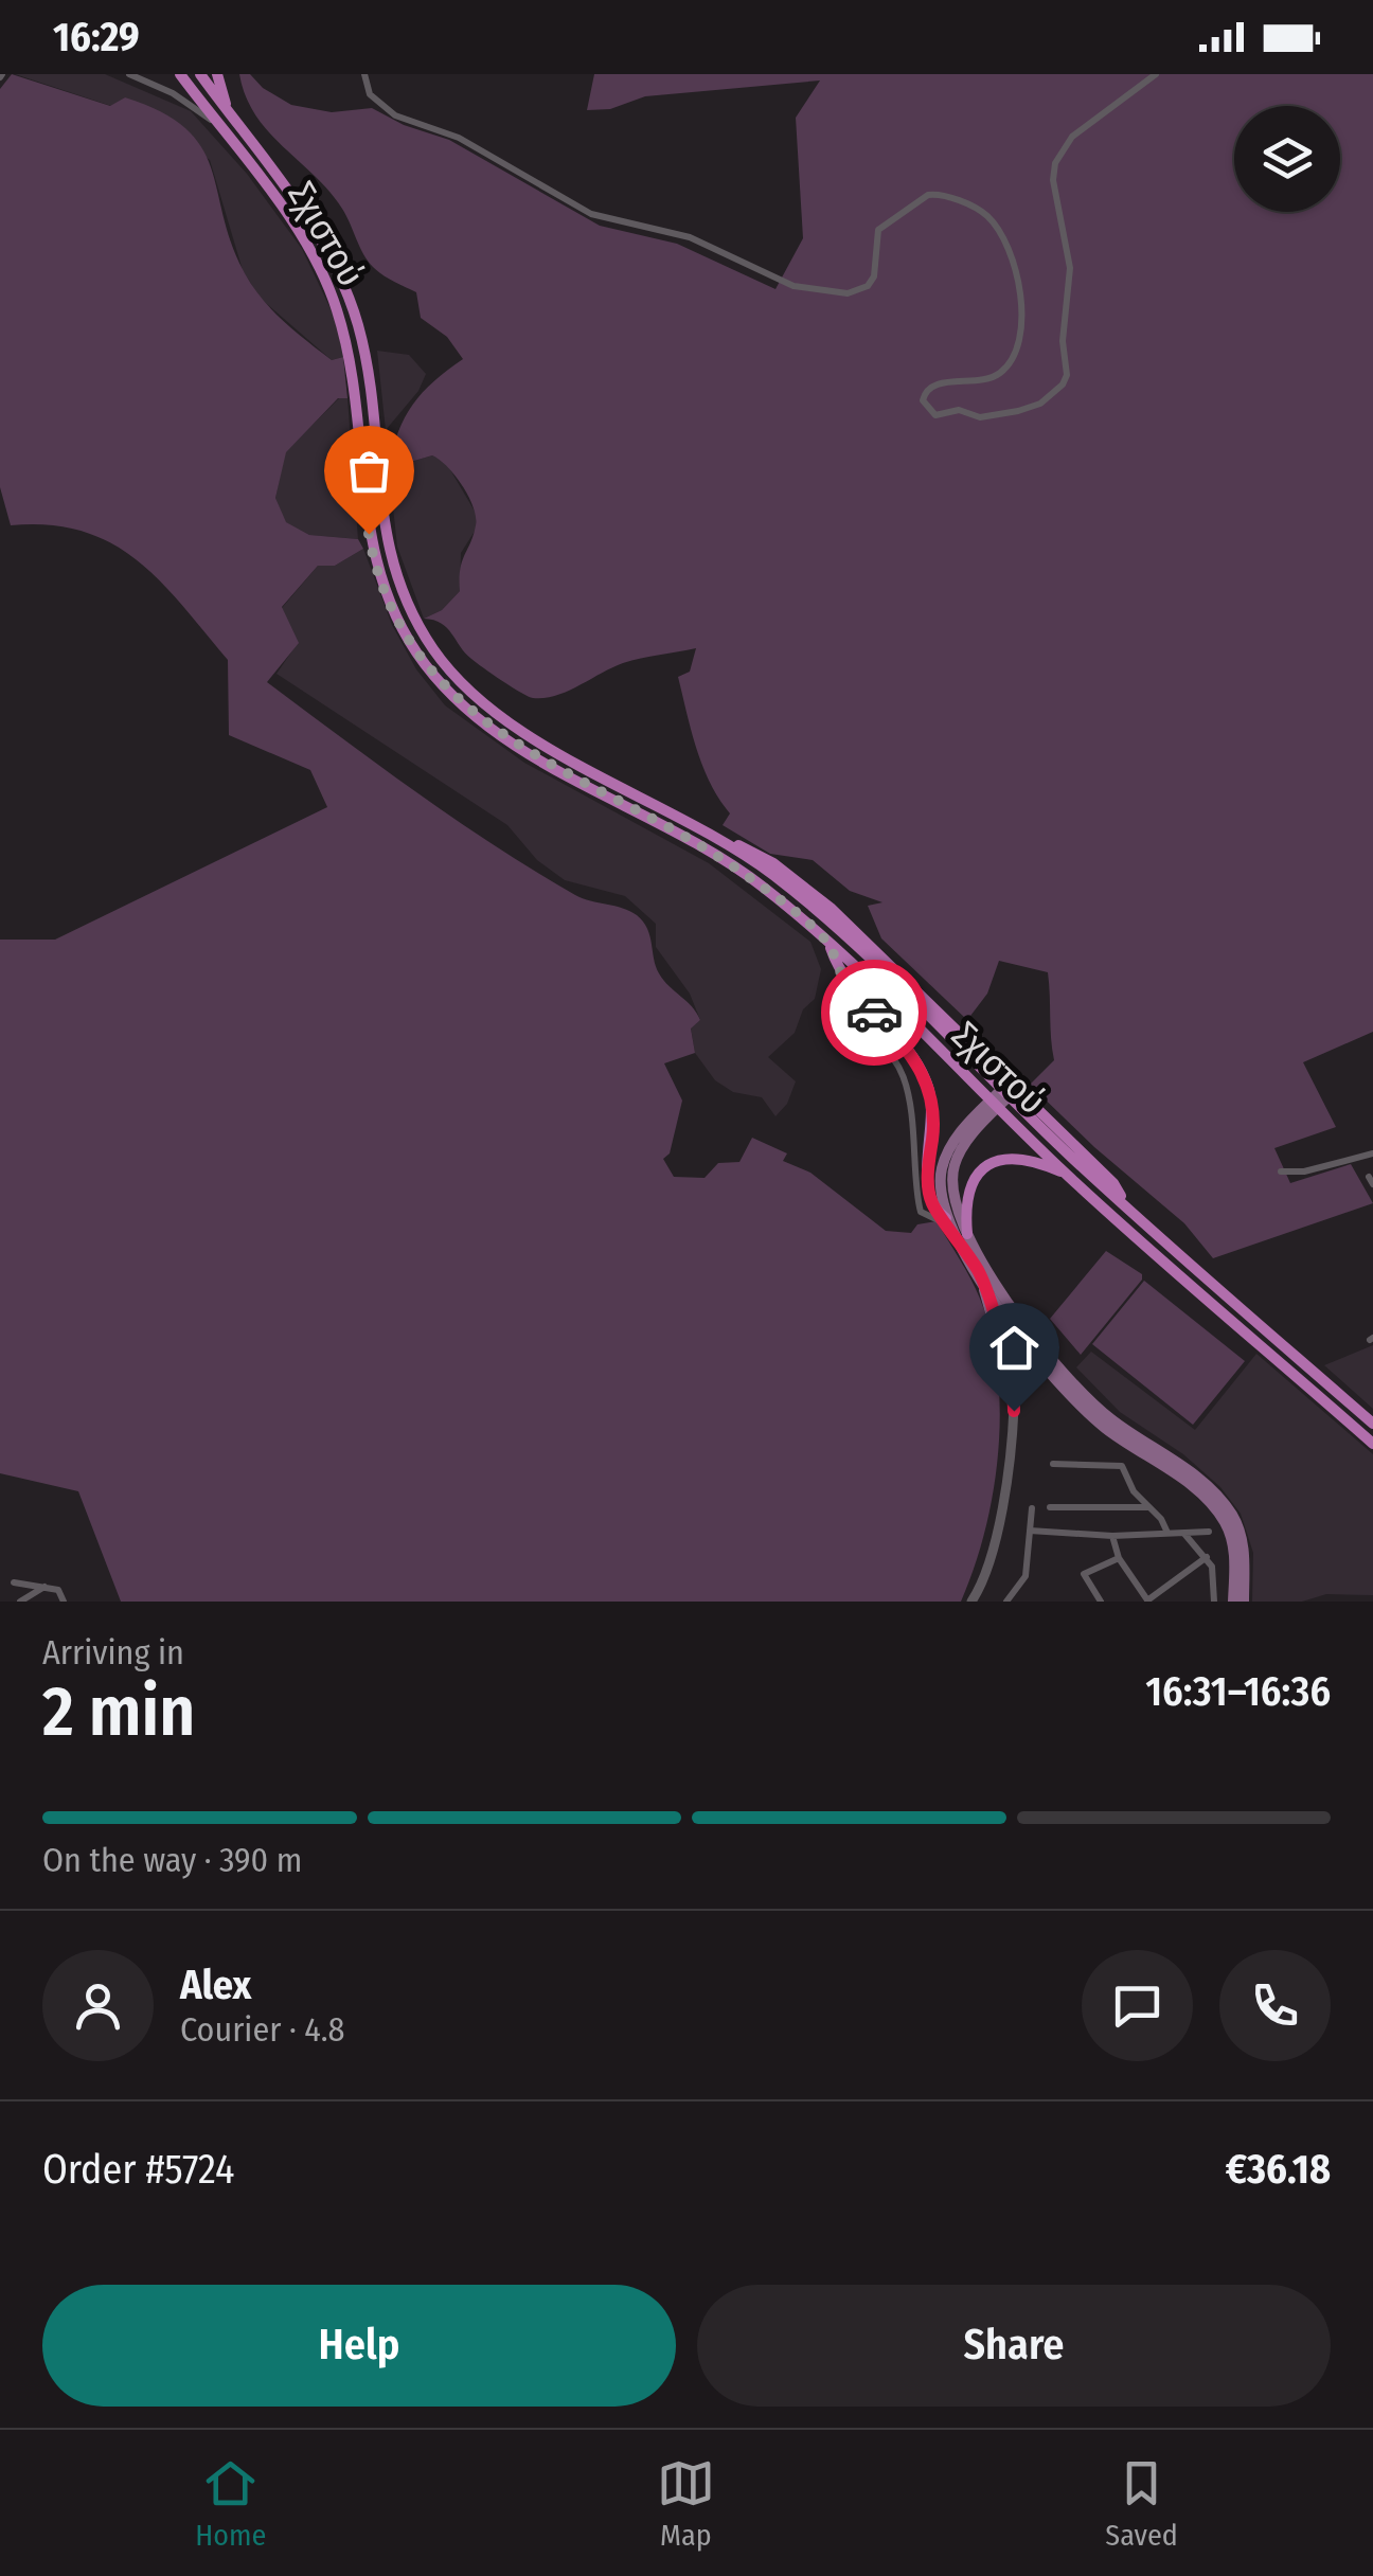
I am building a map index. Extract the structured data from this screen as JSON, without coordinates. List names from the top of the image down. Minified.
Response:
{"streets":{"main road":["Σχιστού"]},"page":{"status":"16:29","heading":["2 min","Arriving in","16:31–16:36"],"panel":["Alex","Courier · 4.8","Order #5724","€36.18"],"bar":"On the way · 390 m","buttons":["Help","Share"],"tabs":["Home","Map","Saved"]}}
